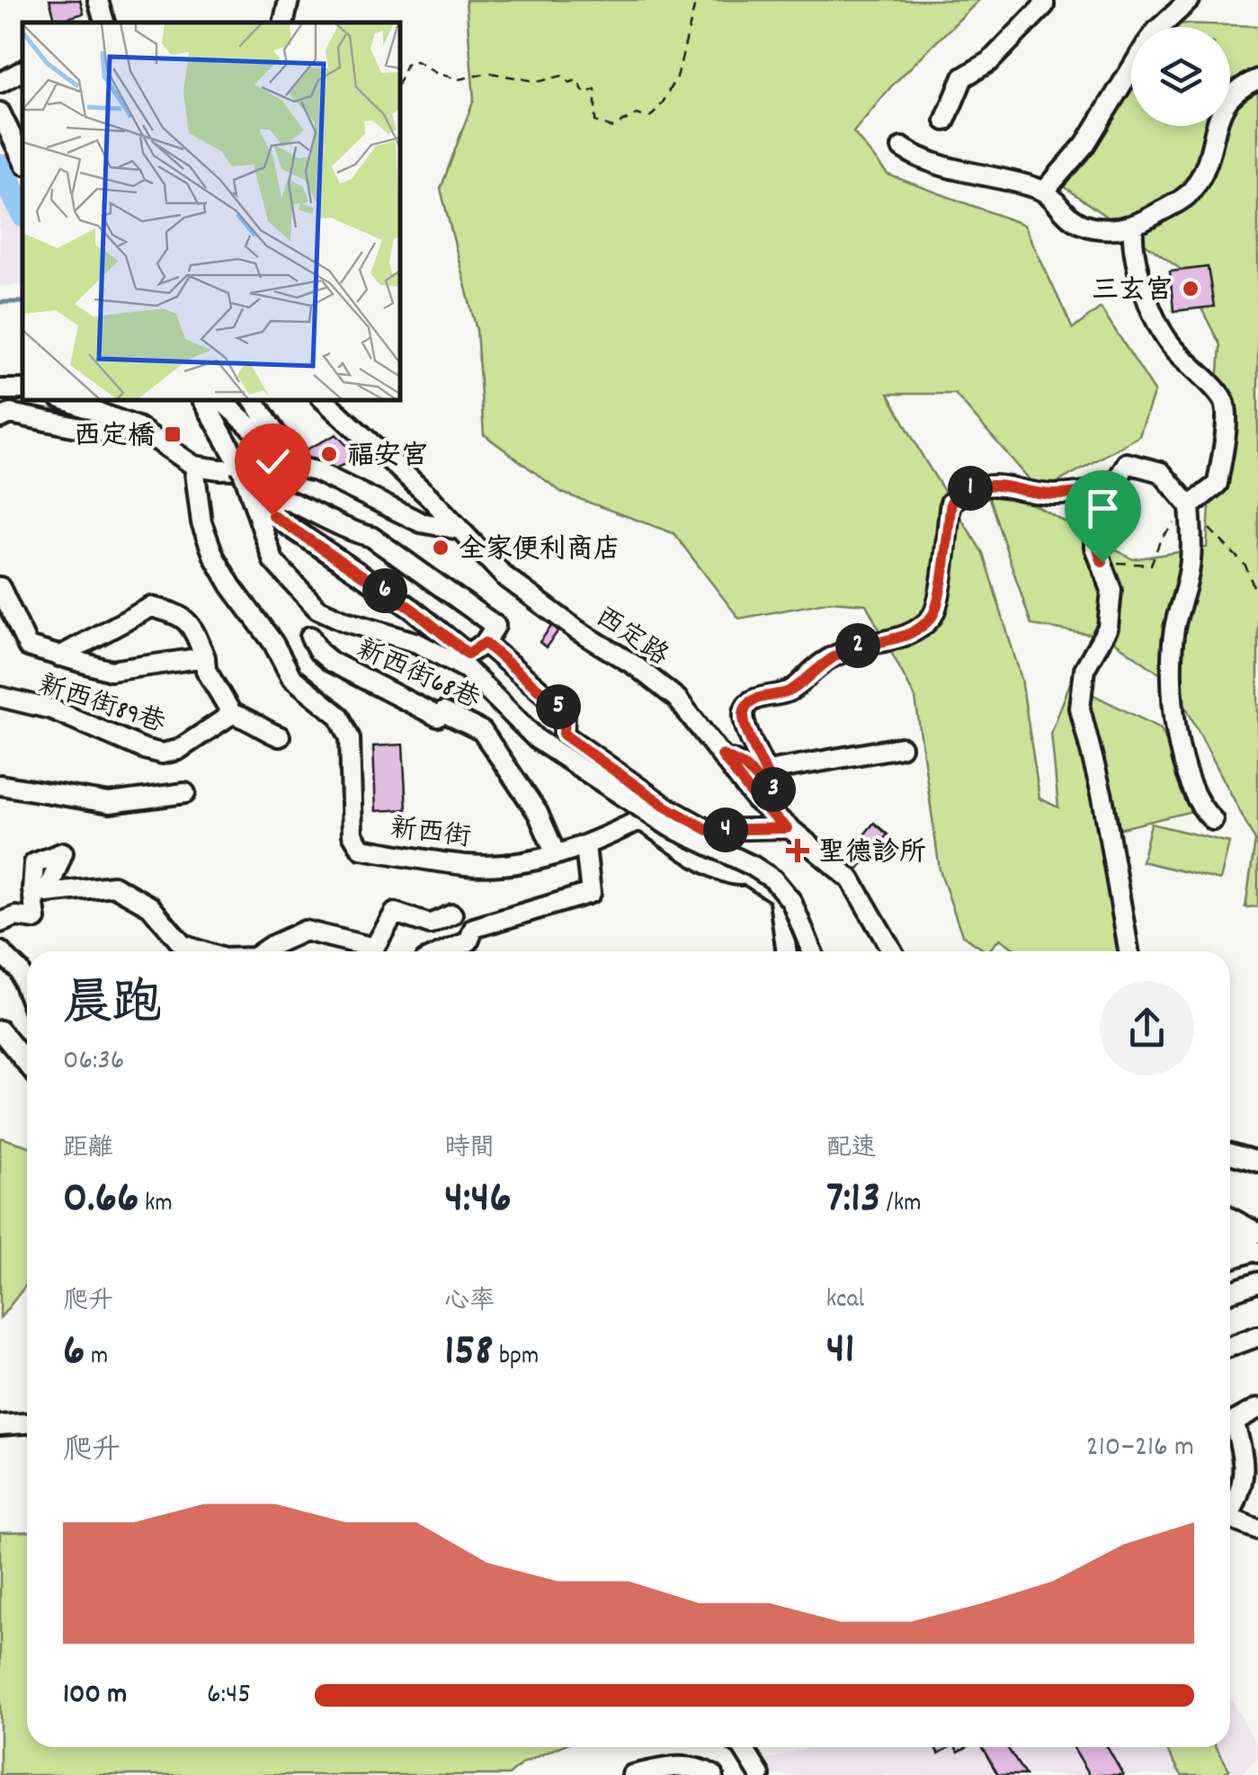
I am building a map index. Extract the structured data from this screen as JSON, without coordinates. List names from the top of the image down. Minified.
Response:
{"streets":{"street":["西定路","新西街68巷","新西街89巷","新西街"]},"crossings":[["新西街68巷","新西街"]],"places":{"other":["三玄宮","福安宮","全家便利商店"],"transit":["西定橋"],"health":["聖德診所"]},"page":{"pins":["1","6","2","5","3","4"],"heading":["晨跑","06:36"],"stats":[["距離","0.66 km"],["時間","4:46"],["配速","7:13 /km"],["爬升","6 m"],["心率","158 bpm"],["kcal","41"]],"chart":["爬升","210–216 m"],"list":[{"name":"100 m","note":"6:45"}]}}
